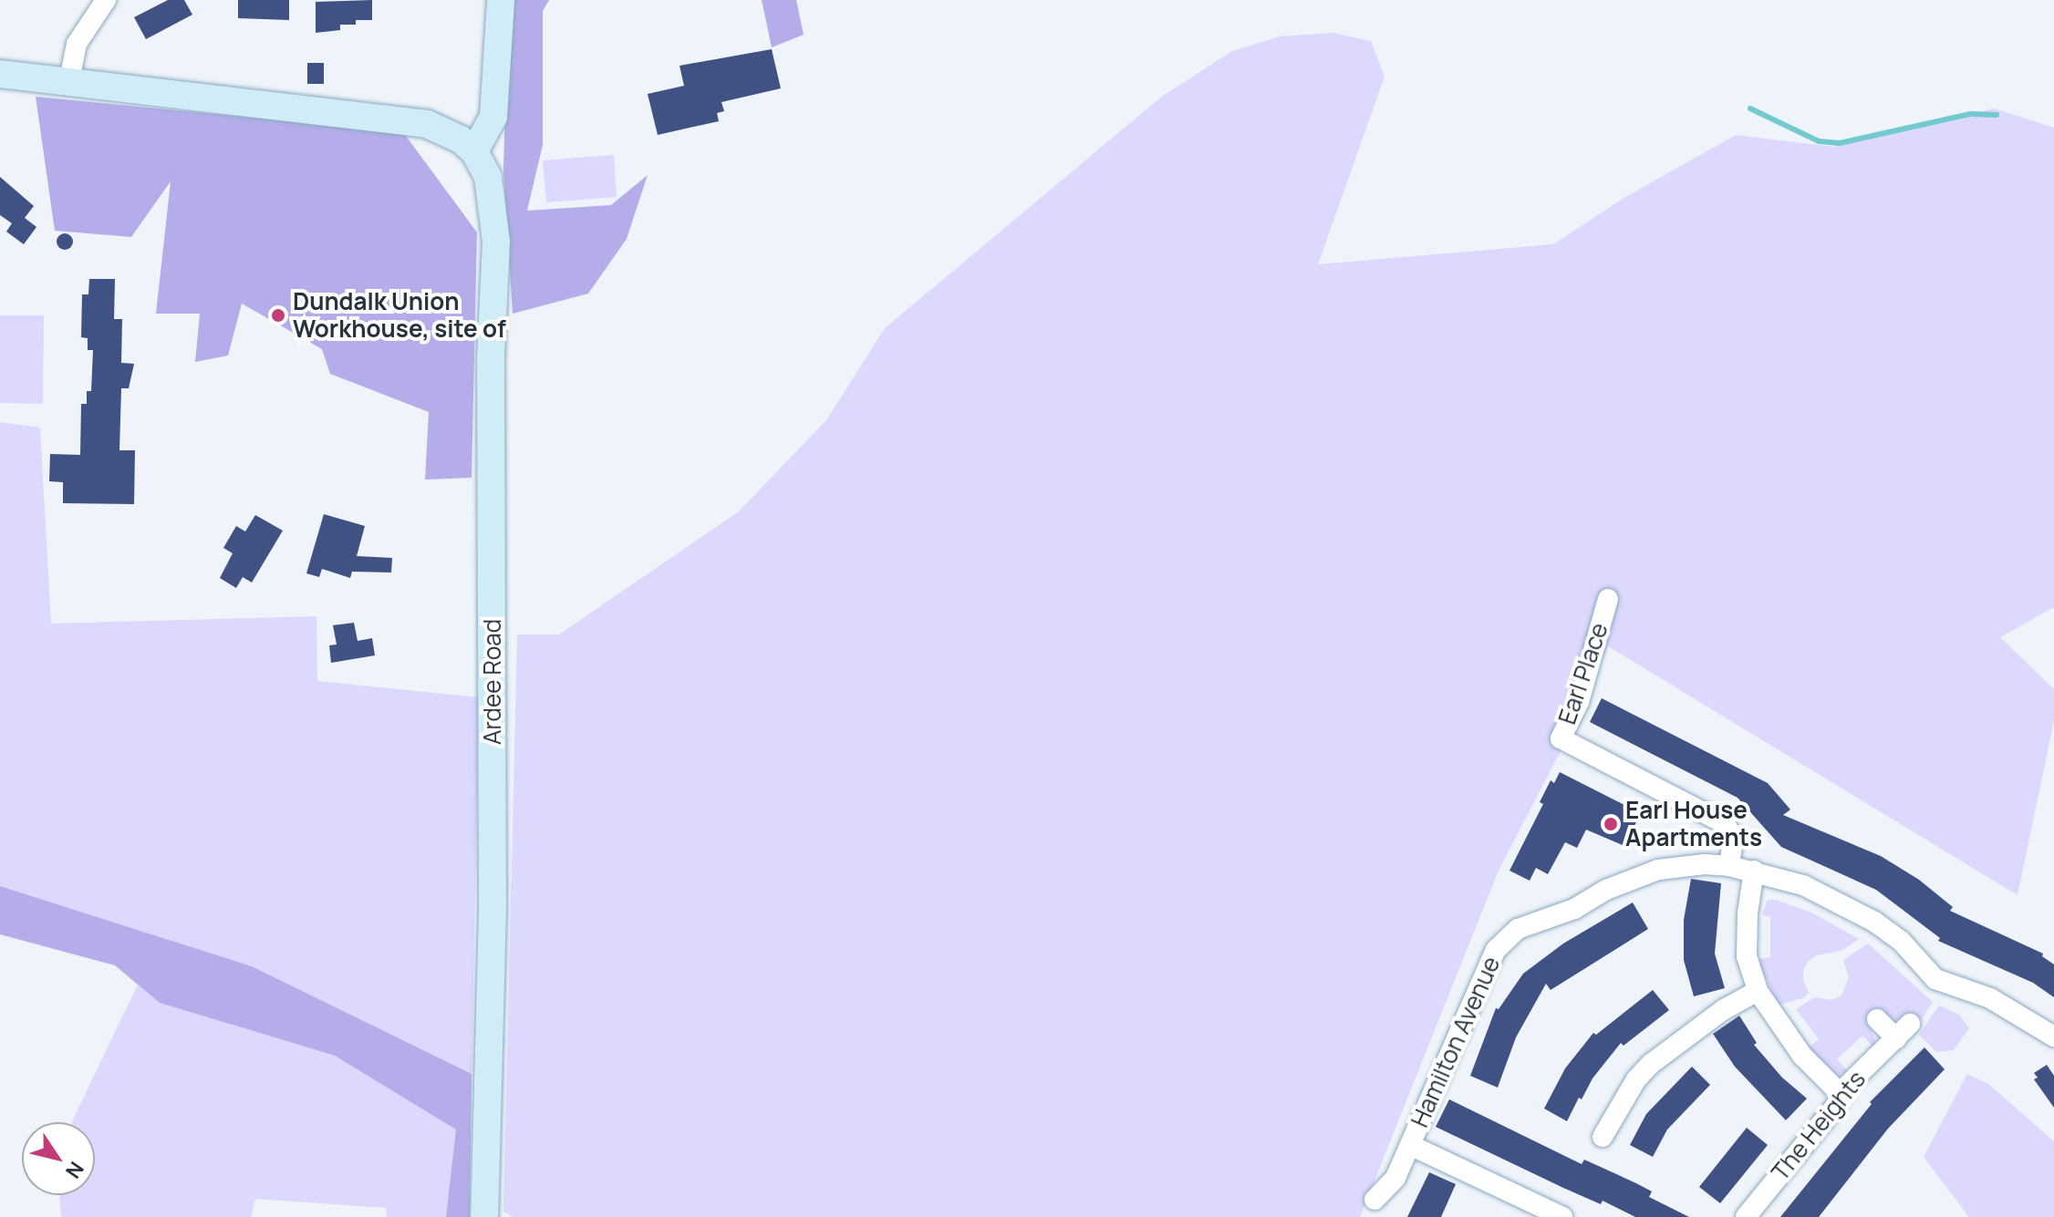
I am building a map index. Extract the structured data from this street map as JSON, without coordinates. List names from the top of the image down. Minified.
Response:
{"streets":{"main road":["Ardee Road"],"street":["Earl Place","Hamilton Avenue","The Heights"]},"crossings":[["Earl Place","Hamilton Avenue"]],"places":["Dundalk Union Workhouse, site of","Earl House Apartments"],"north":"bottom right"}
